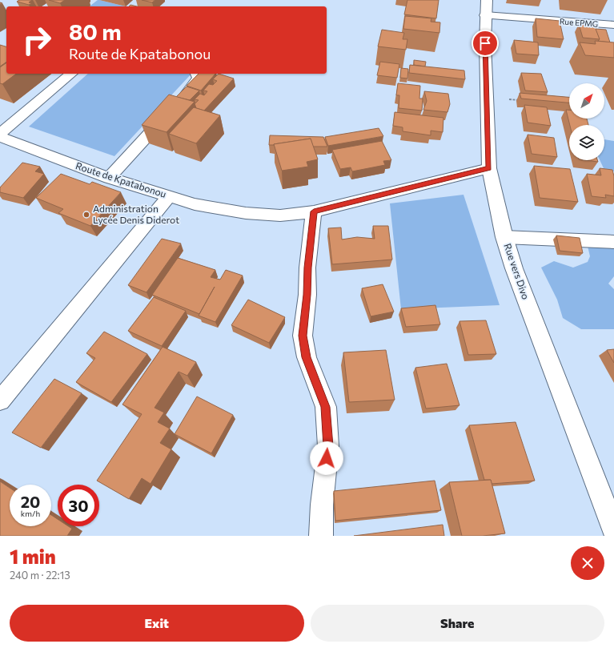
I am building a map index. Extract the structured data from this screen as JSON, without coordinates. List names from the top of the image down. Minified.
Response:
{"streets":{"main road":["Rue vers Divo"],"street":["Rue EPMG","Route de Kpatabonou"]},"crossings":[["Rue EPMG","Rue vers Divo"],["Route de Kpatabonou","Rue vers Divo"]],"places":["Administration Lycée Denis Diderot"],"north":"top right","page":{"turn":["80 m","Route de Kpatabonou"],"speed":"20 km/h","limit":"30","heading":["1 min","240 m · 22:13"],"buttons":["Exit","Share"]}}
